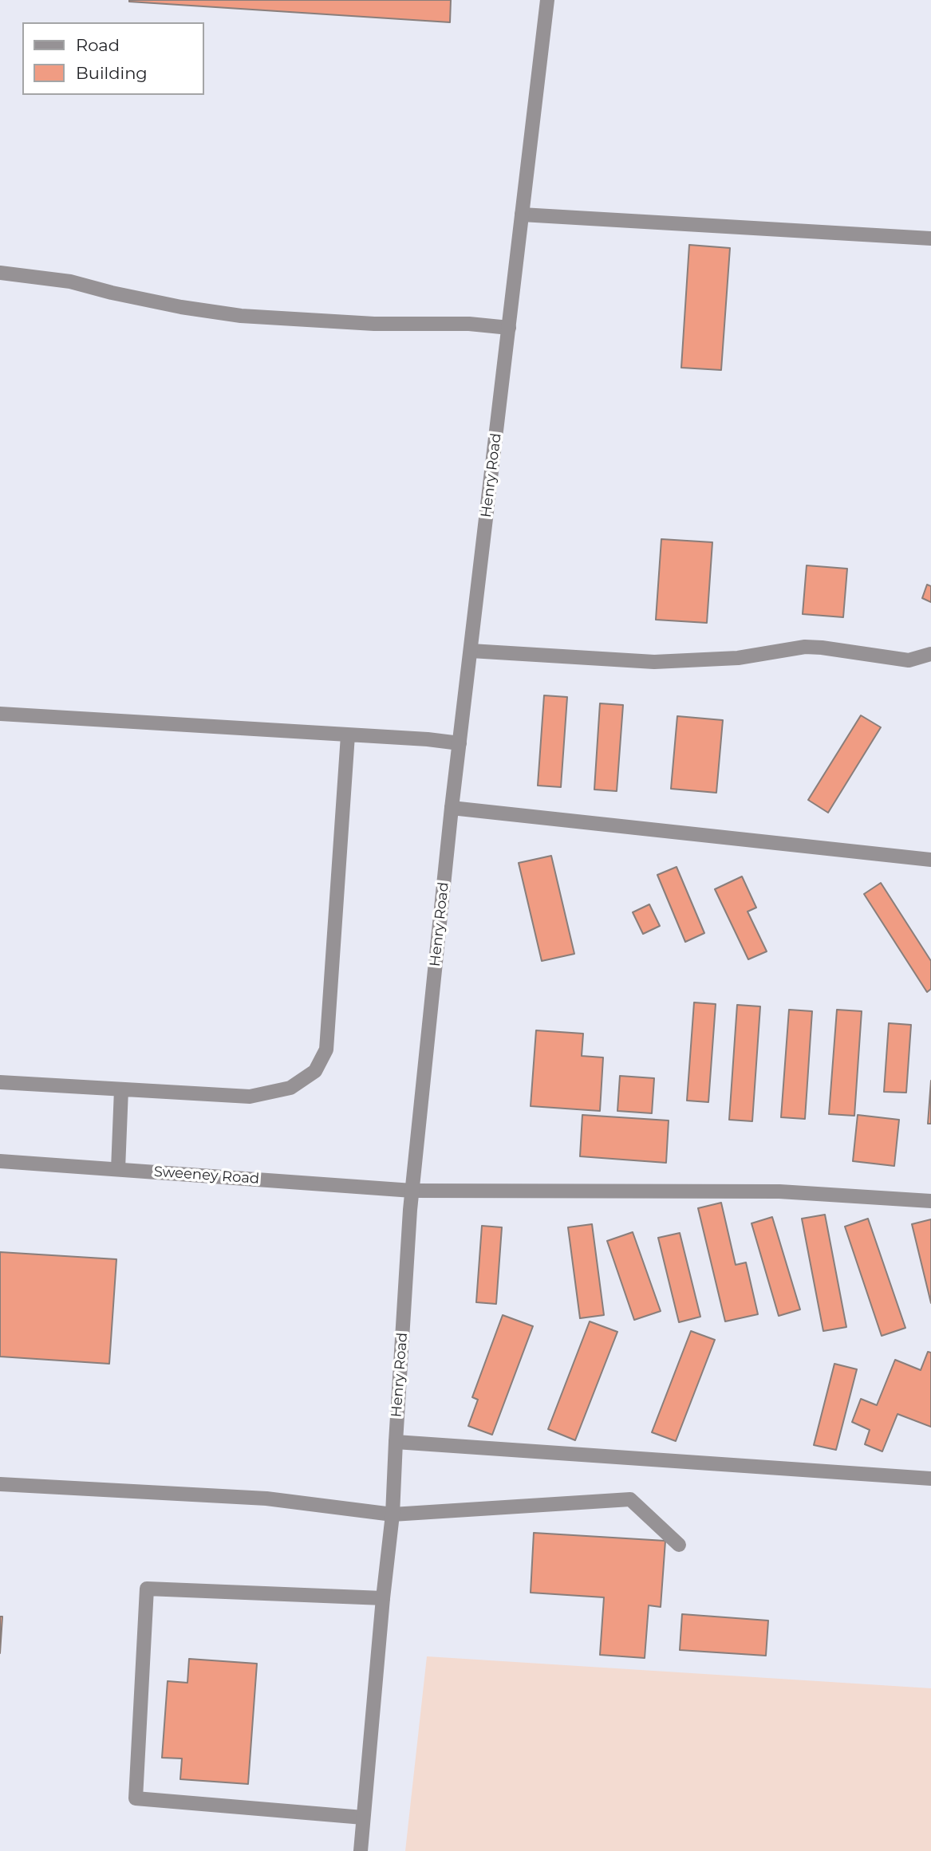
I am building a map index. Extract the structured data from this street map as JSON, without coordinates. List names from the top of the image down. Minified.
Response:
{"streets":{"street":["Henry Road","Sweeney Road"]},"crossings":[["Henry Road","Sweeney Road"]],"legend":["Road","Building"]}
